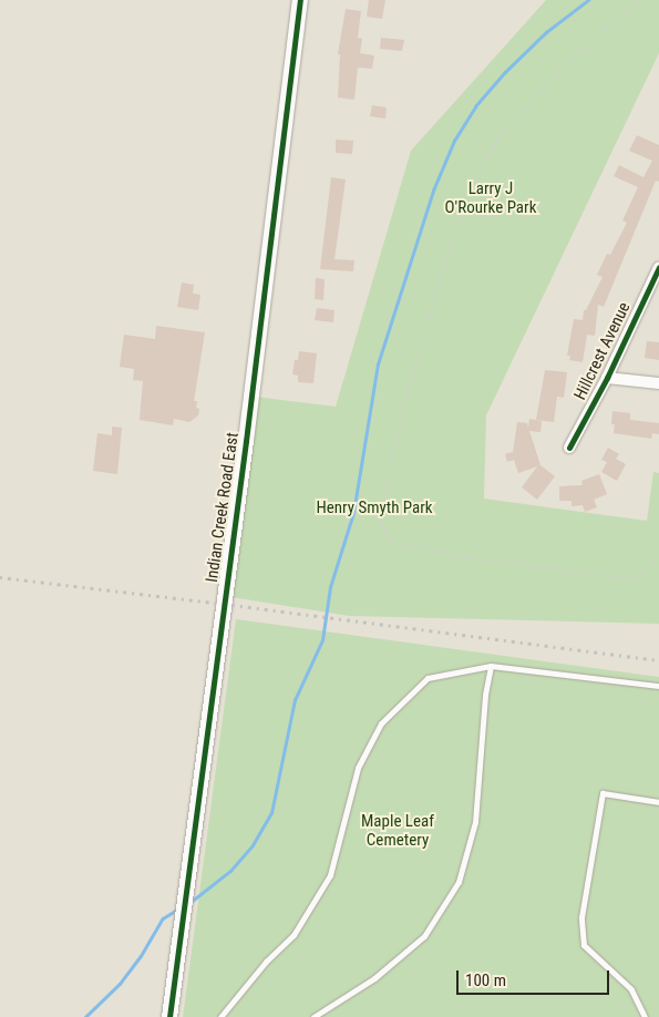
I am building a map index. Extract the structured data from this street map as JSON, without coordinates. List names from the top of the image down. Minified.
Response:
{"streets":{"main road":["Indian Creek Road East"],"street":["Hillcrest Avenue"]},"parks":["Larry J O'Rourke Park","Henry Smyth Park","Maple Leaf Cemetery"],"scale_bar":"100 m"}
